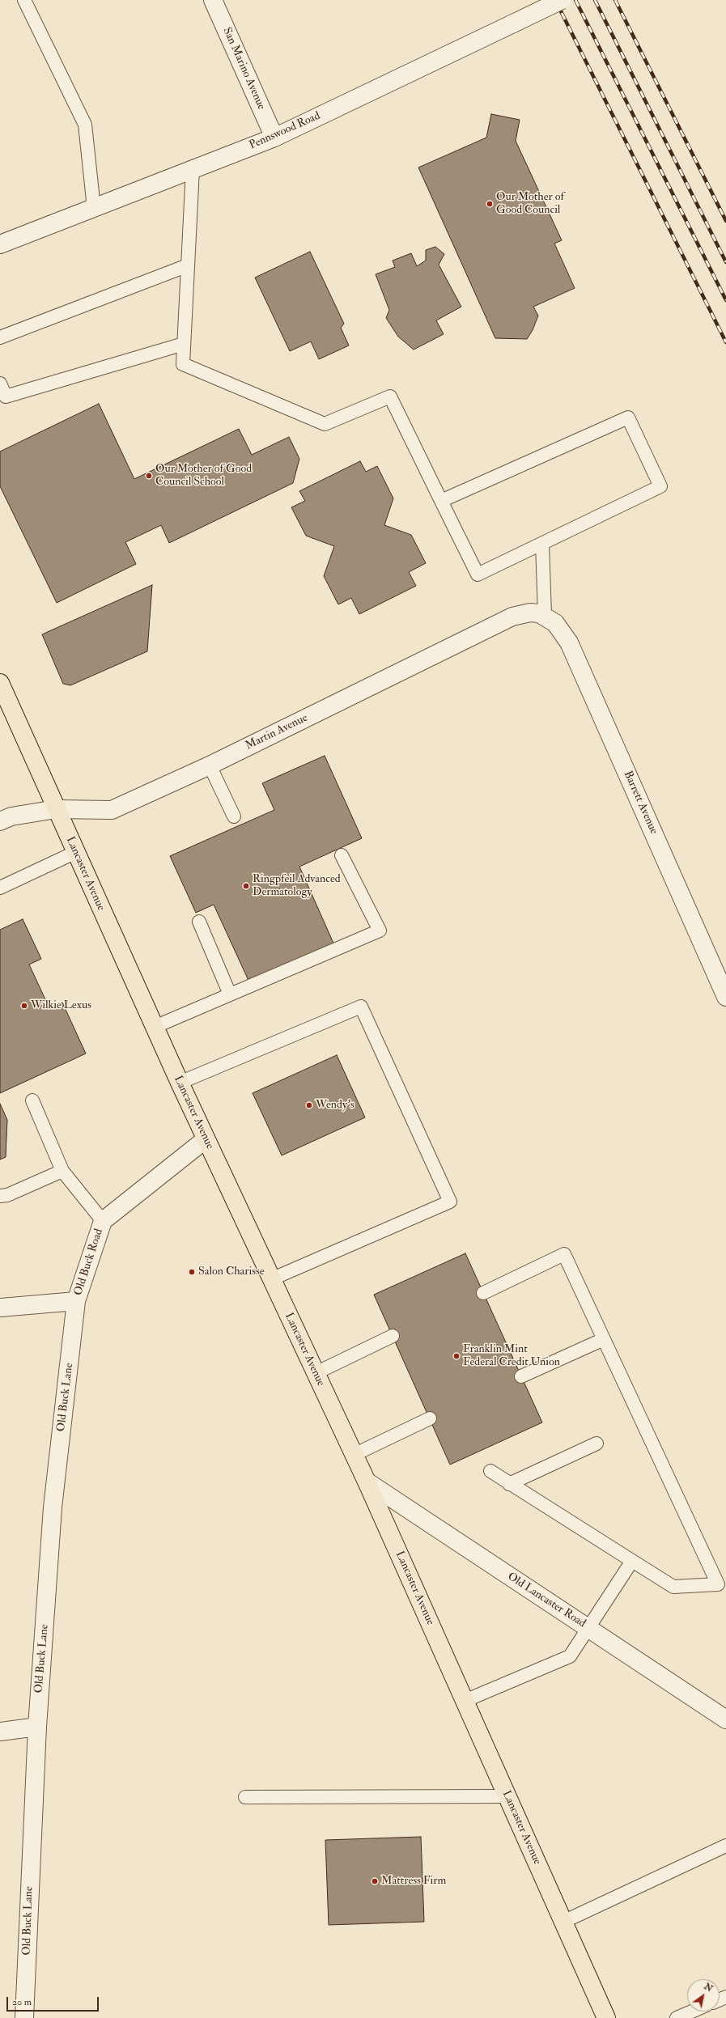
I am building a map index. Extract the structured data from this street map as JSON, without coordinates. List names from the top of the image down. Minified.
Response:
{"streets":{"highway":["Lancaster Avenue"],"street":["San Marino Avenue","Pennswood Road","Martin Avenue","Barrett Avenue","Old Buck Road","Old Buck Lane","Old Lancaster Road"]},"crossings":[["San Marino Avenue","Pennswood Road"],["Martin Avenue","Barrett Avenue"],["Martin Avenue","Lancaster Avenue"],["Lancaster Avenue","Old Buck Road"],["Lancaster Avenue","Old Lancaster Road"],["Old Buck Road","Old Buck Lane"]],"places":["Our Mother of Good Council","Our Mother of Good Council School","Ringpfeil Advanced Dermatology","Wilkie Lexus","Wendy's","Salon Charisse","Franklin Mint Federal Credit Union","Mattress Firm"],"scale_bar":"20 m","north":"top right"}
